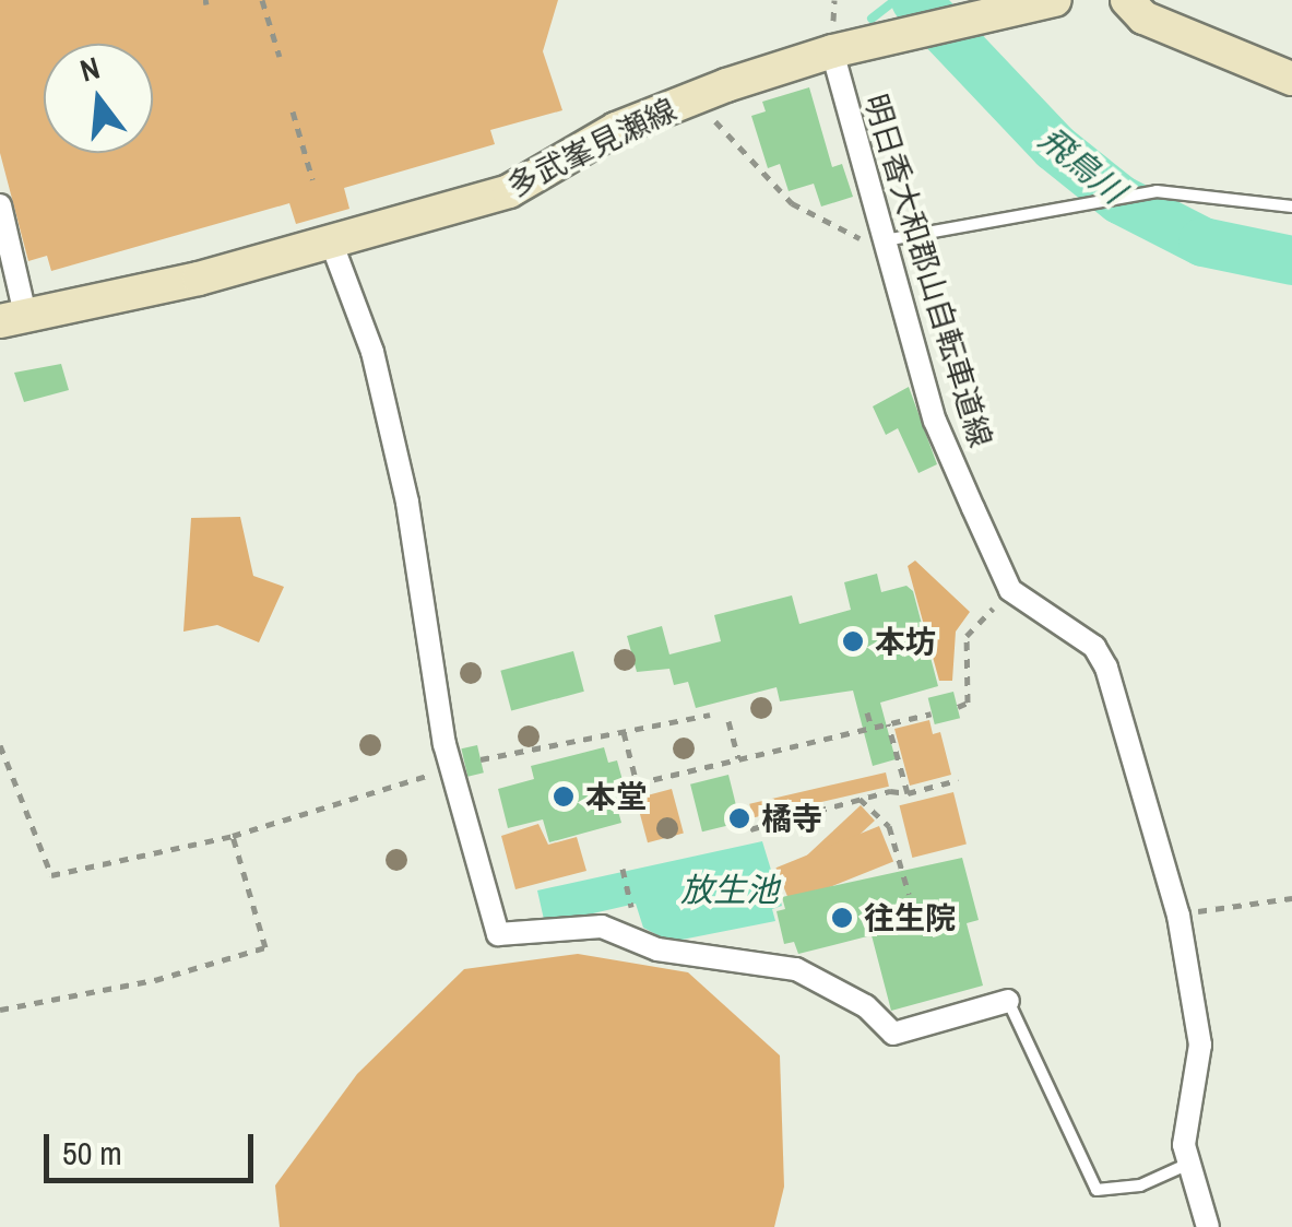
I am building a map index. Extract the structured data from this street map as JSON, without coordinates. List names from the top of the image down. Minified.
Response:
{"streets":{"main road":["多武峯見瀬線"],"street":["明日香大和郡山自転車道線"]},"crossings":[["多武峯見瀬線","明日香大和郡山自転車道線"]],"water":["飛鳥川","放生池"],"places":["本坊","本堂","橘寺","往生院"],"scale_bar":"50 m","north":"top"}
